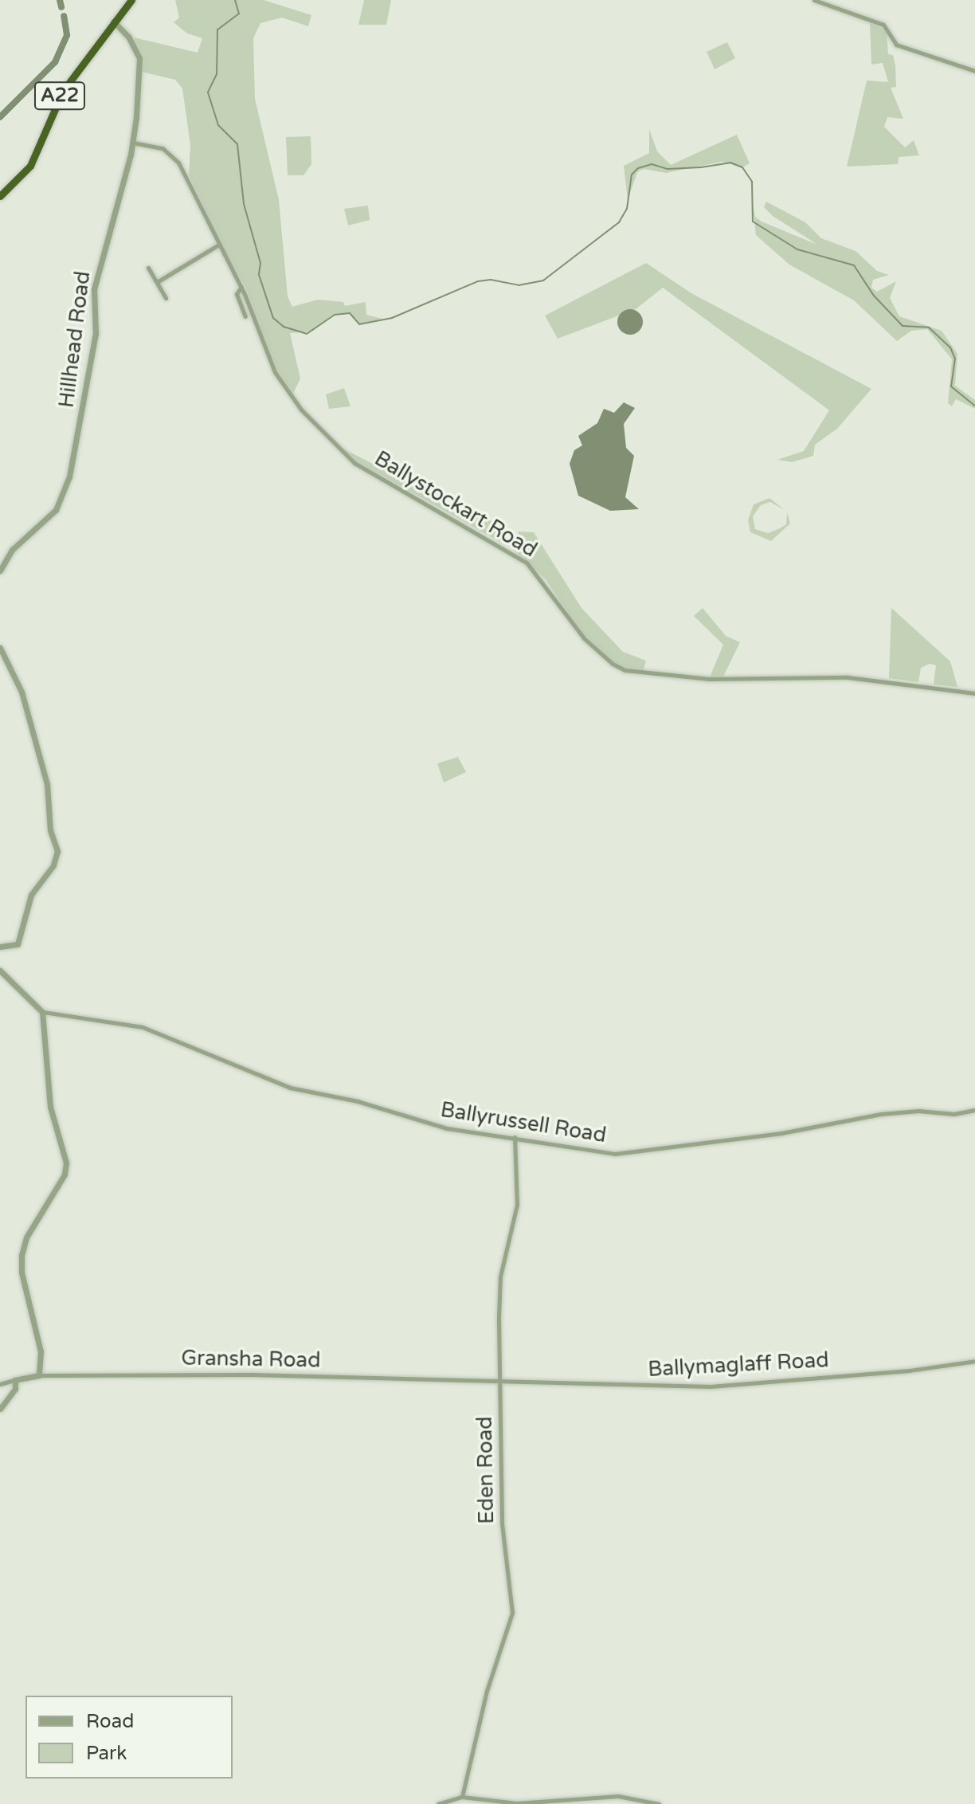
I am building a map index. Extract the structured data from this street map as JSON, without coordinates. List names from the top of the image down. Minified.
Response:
{"streets":{"highway":["A22"],"street":["Hillhead Road","Ballystockart Road","Ballyrussell Road","Gransha Road","Ballymaglaff Road","Eden Road"]},"crossings":[["A22","Hillhead Road"],["Hillhead Road","Ballystockart Road"],["Ballyrussell Road","Eden Road"],["Gransha Road","Ballymaglaff Road"],["Gransha Road","Eden Road"],["Ballymaglaff Road","Eden Road"]],"legend":["Road","Park"]}
